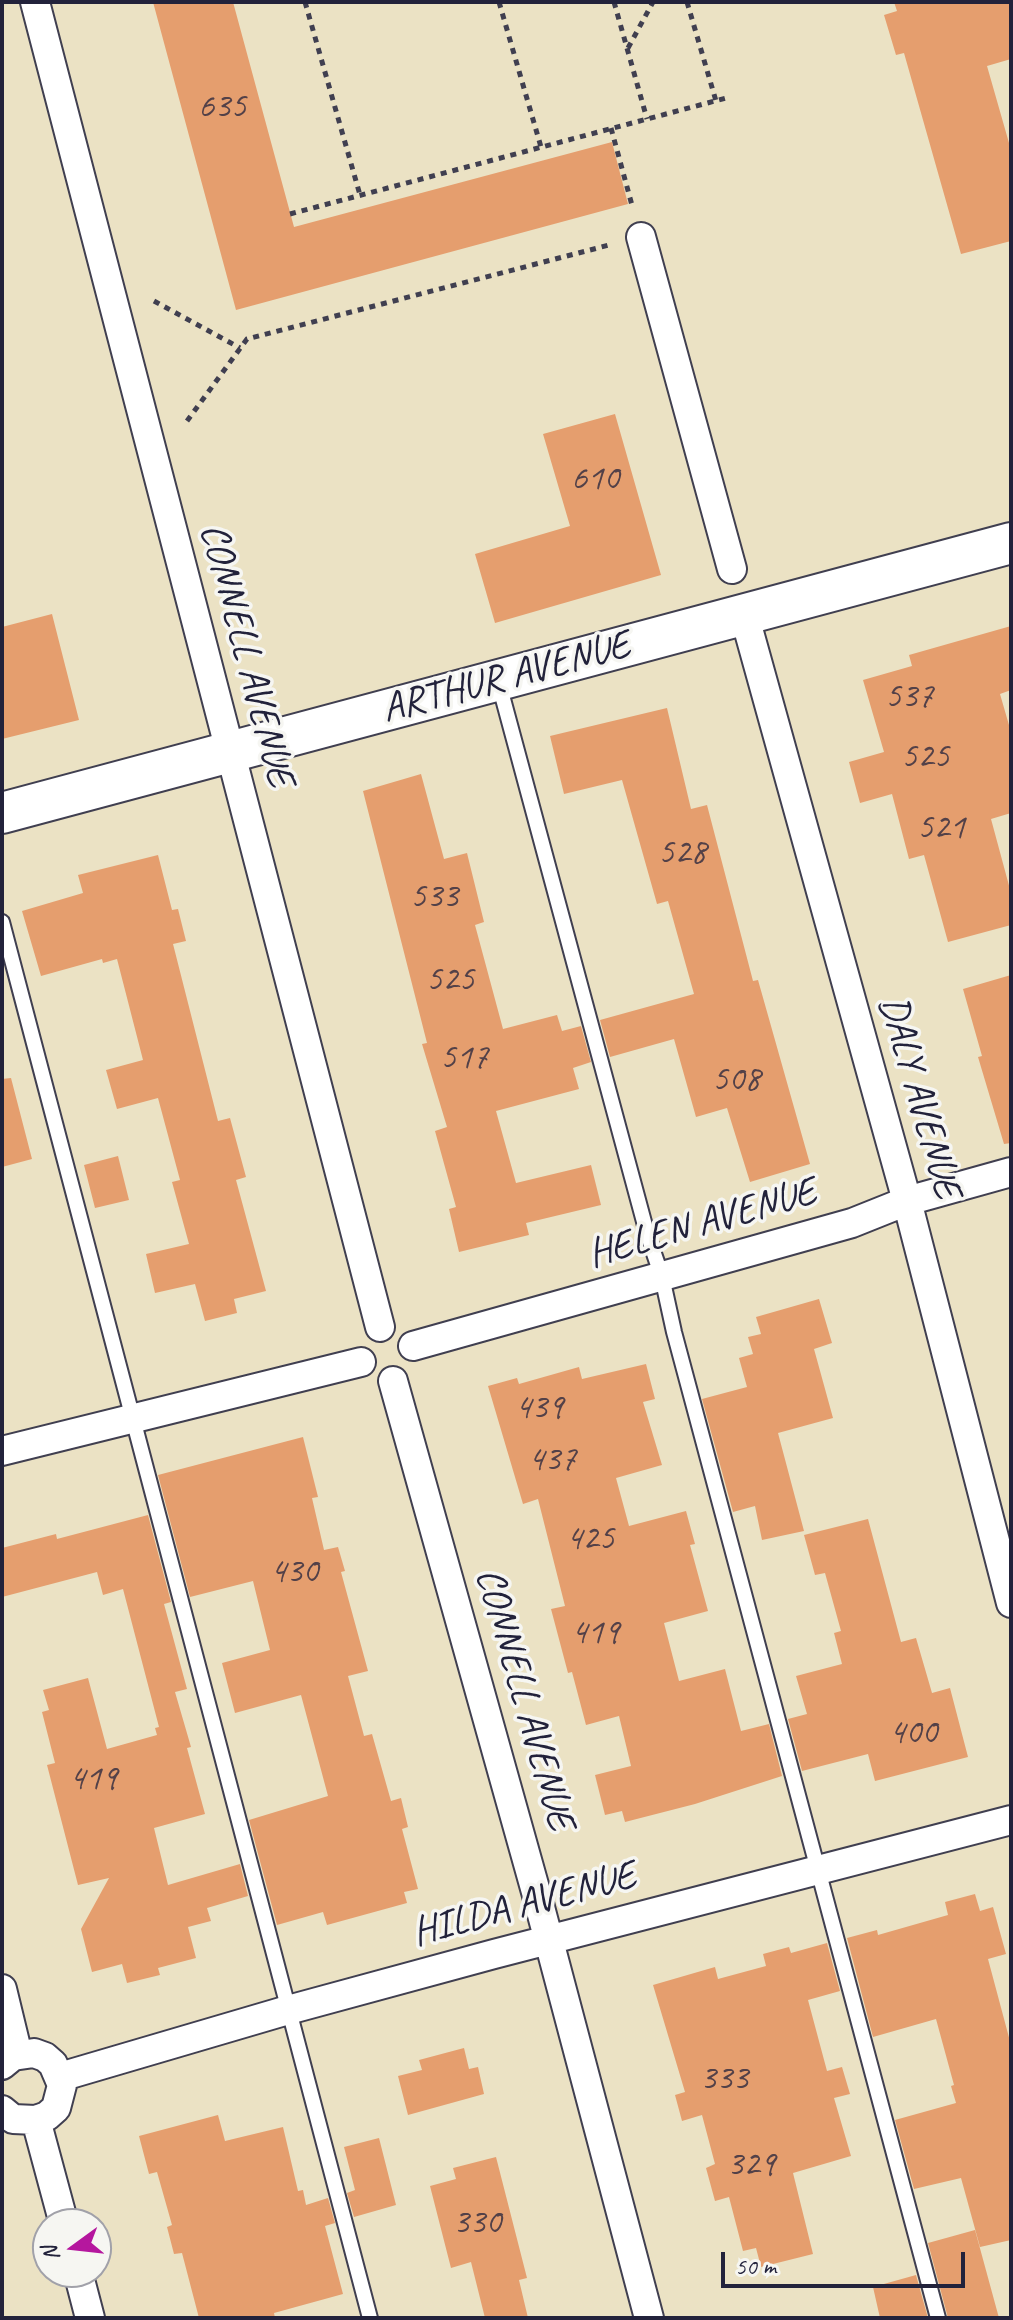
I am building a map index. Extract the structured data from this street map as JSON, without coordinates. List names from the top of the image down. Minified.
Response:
{"streets":{"street":["CONNELL AVENUE","ARTHUR AVENUE","DALY AVENUE","HELEN AVENUE","HILDA AVENUE"]},"crossings":[["CONNELL AVENUE","ARTHUR AVENUE"],["CONNELL AVENUE","HELEN AVENUE"],["CONNELL AVENUE","HILDA AVENUE"],["ARTHUR AVENUE","DALY AVENUE"],["DALY AVENUE","HELEN AVENUE"]],"house_numbers":["635","610","537","525","521","528","533","525","517","508","439","437","425","430","419","400","419","333","329","330"],"scale_bar":"50 m","north":"left"}
